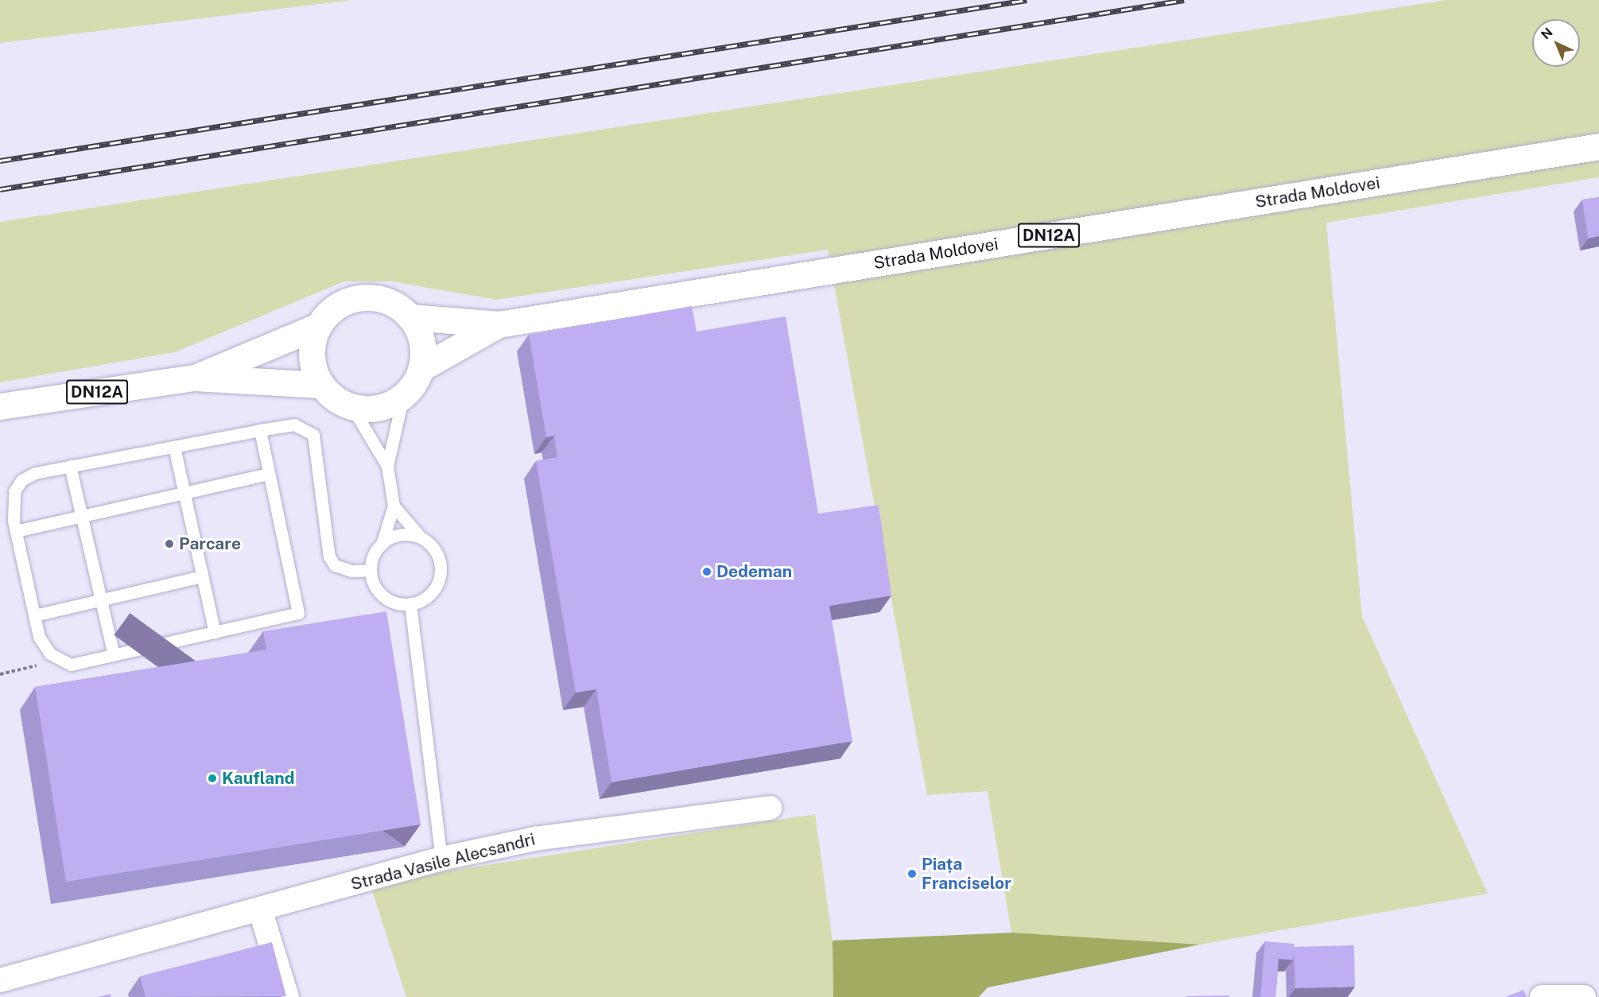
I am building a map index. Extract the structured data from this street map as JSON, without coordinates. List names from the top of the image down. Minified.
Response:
{"streets":{"main road":["Strada Moldovei","DN12A"],"street":["Strada Vasile Alecsandri"]},"places":["Parcare","Dedeman","Kaufland","Piața Franciselor"],"north":"top left"}
